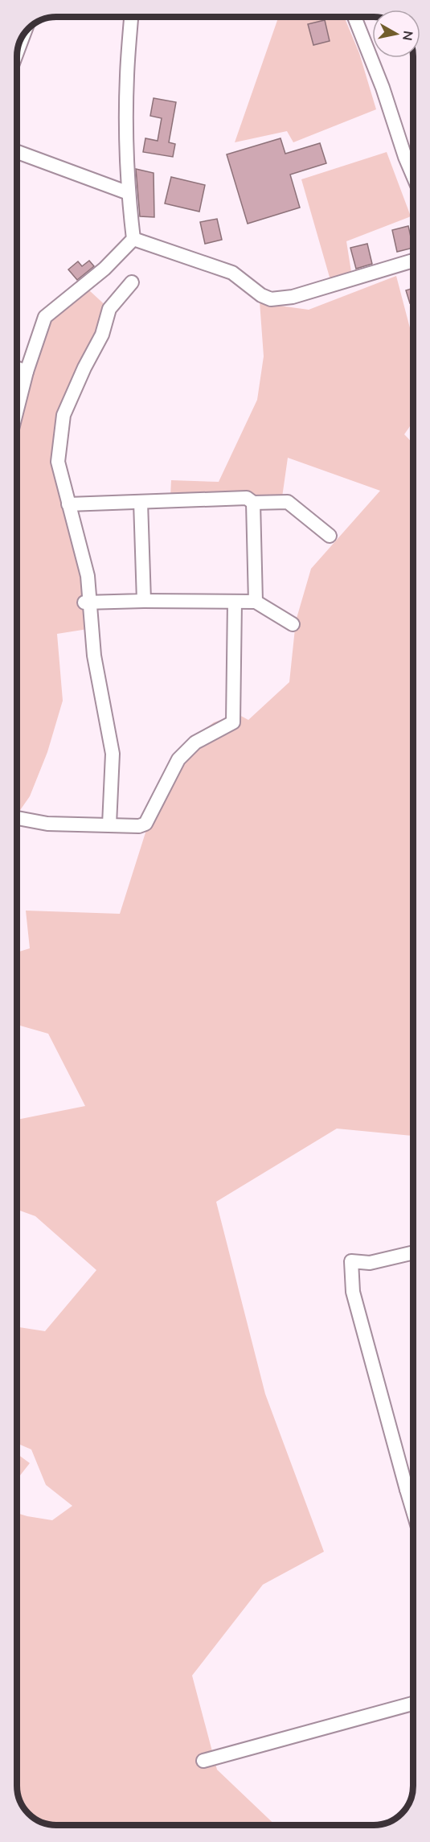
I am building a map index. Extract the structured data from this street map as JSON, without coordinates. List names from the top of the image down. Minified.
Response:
{"north":"right"}
